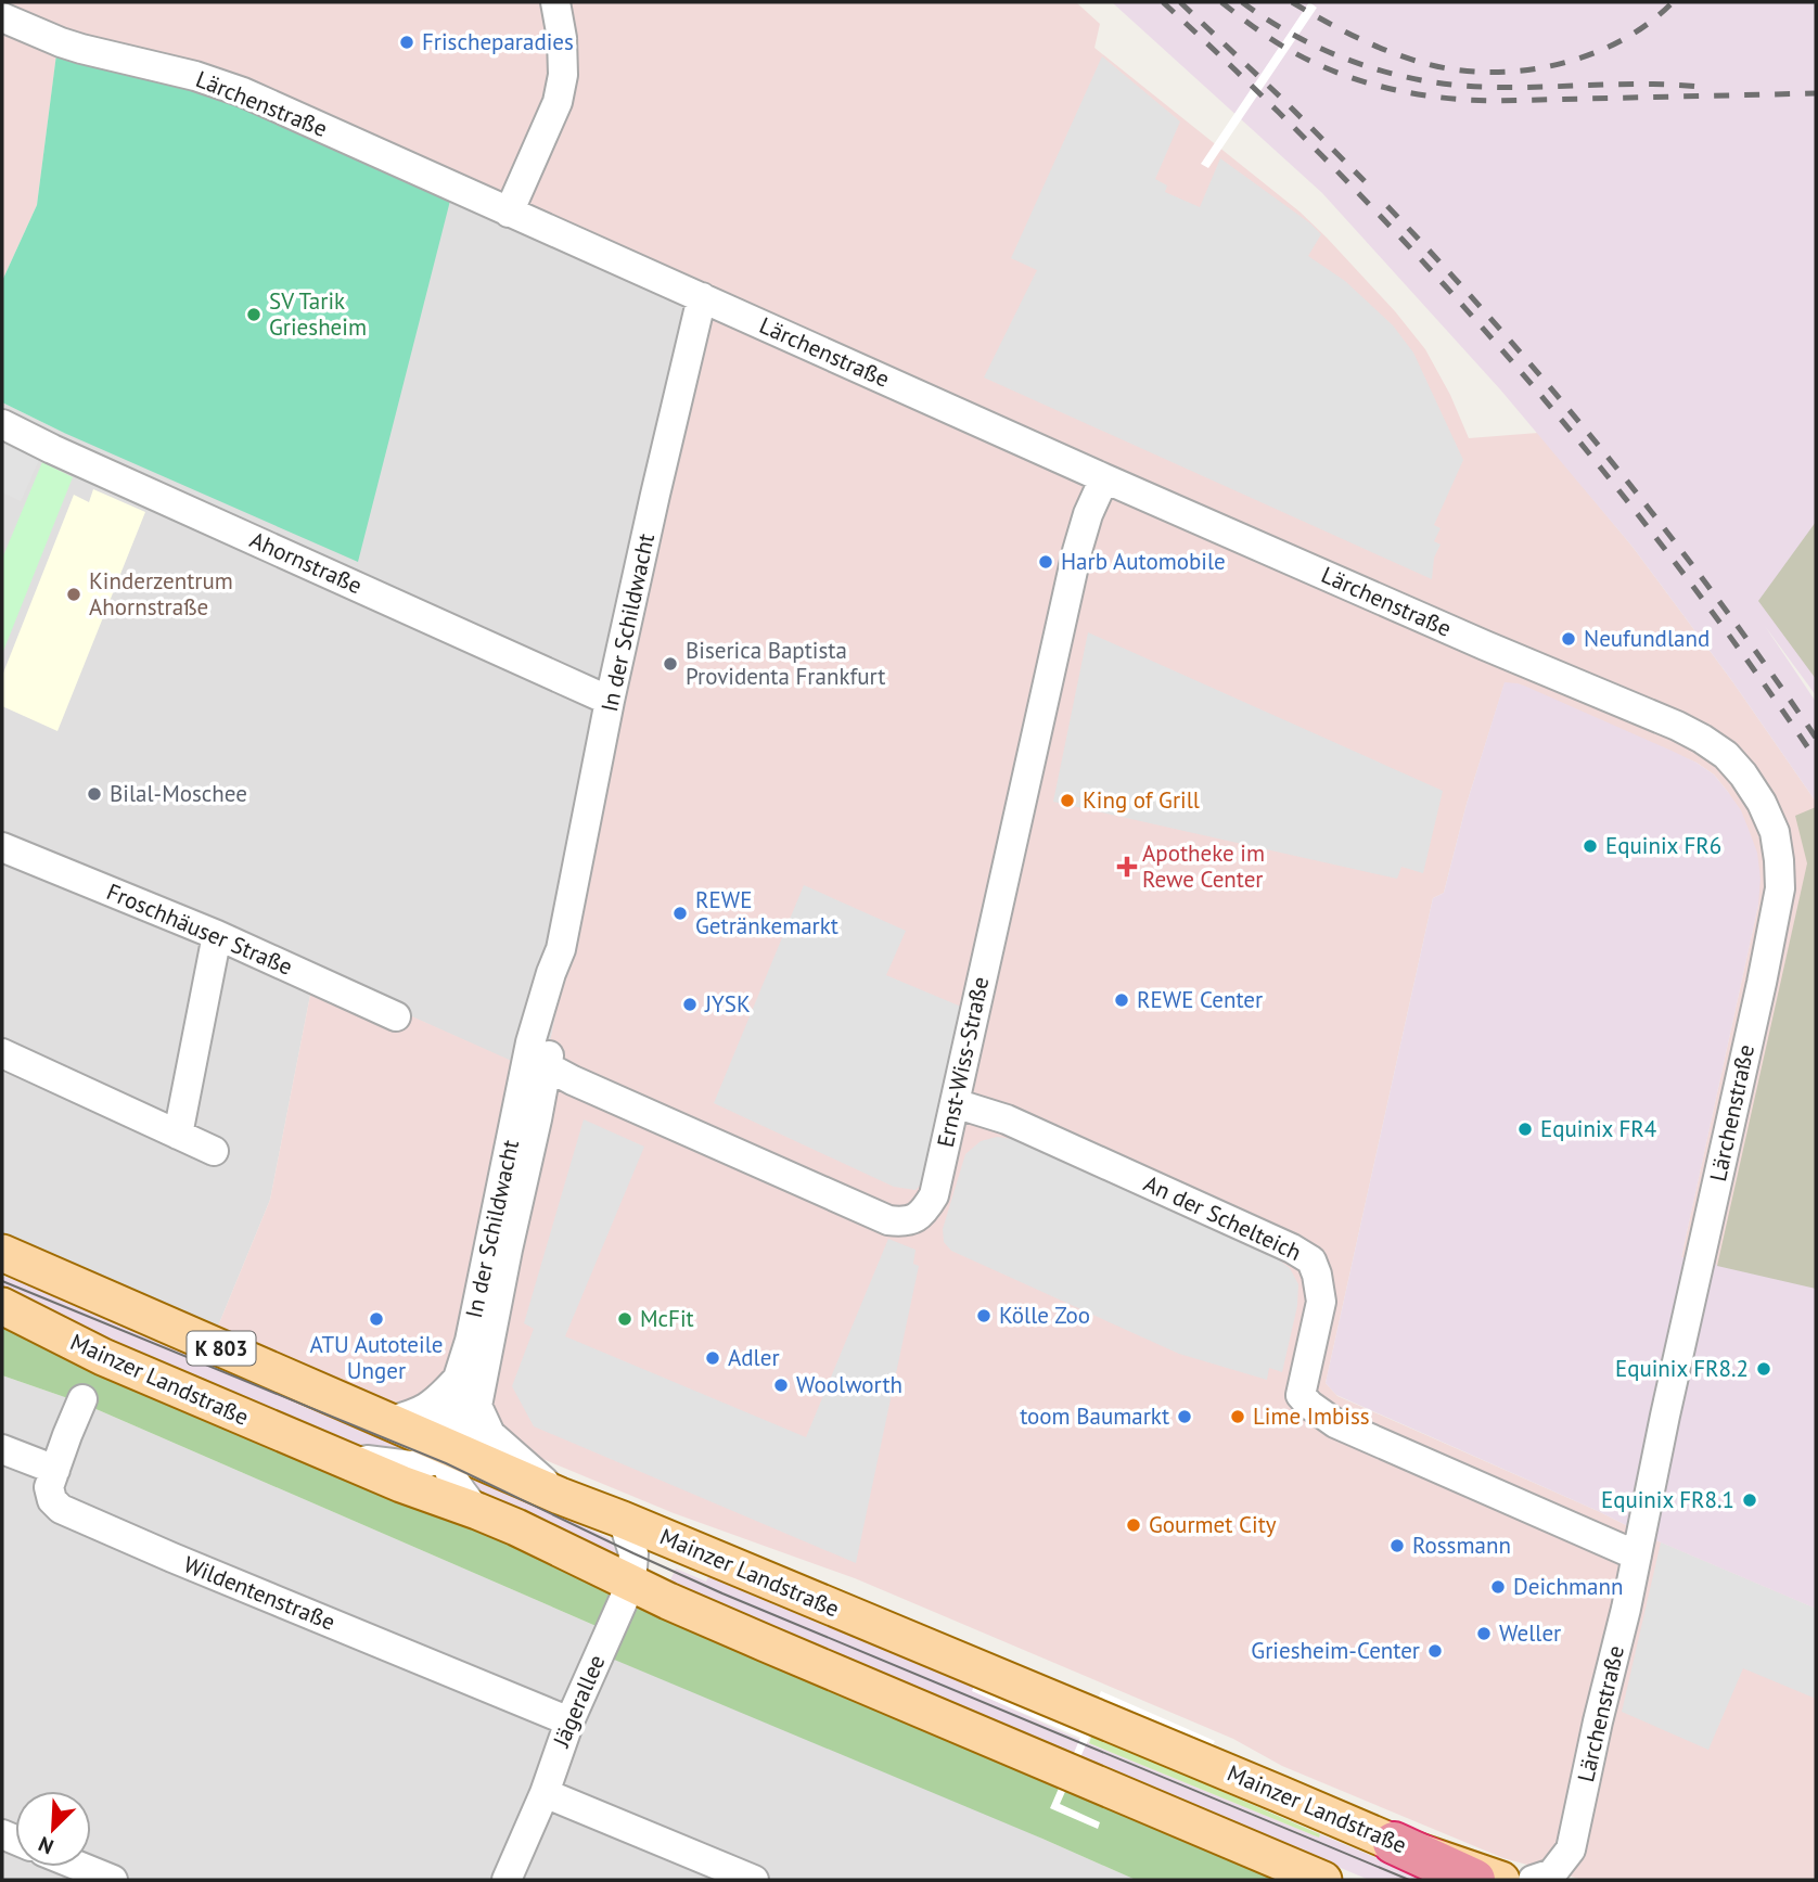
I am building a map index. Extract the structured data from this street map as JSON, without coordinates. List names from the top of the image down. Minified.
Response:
{"streets":{"main road":["K 803","Mainzer Landstraße"],"street":["Lärchenstraße","Ahornstraße","In der Schildwacht","Froschhäuser Straße","Ernst-Wiss-Straße","An der Schelteich","Wildentenstraße","Jägerallee"]},"crossings":[["Lärchenstraße","In der Schildwacht"],["Lärchenstraße","Ernst-Wiss-Straße"],["Lärchenstraße","An der Schelteich"],["Ahornstraße","In der Schildwacht"],["In der Schildwacht","Ernst-Wiss-Straße"],["In der Schildwacht","Mainzer Landstraße"],["Ernst-Wiss-Straße","An der Schelteich"],["Mainzer Landstraße","Jägerallee"],["Wildentenstraße","Jägerallee"]],"places":{"other":["Frischeparadies","SV Tarik Griesheim","Harb Automobile","Kinderzentrum Ahornstraße","Neufundland","Biserica Baptista Providenta Frankfurt","Bilal-Moschee","King of Grill","Equinix FR6","REWE Getränkemarkt","REWE Center","JYSK","Equinix FR4","Kölle Zoo","ATU Autoteile Unger","McFit","Adler","Equinix FR8.2","Woolworth","toom Baumarkt","Lime Imbiss","Equinix FR8.1","Gourmet City","Rossmann","Deichmann","Weller","Griesheim-Center"],"health":["Apotheke im Rewe Center"]},"north":"bottom left"}
